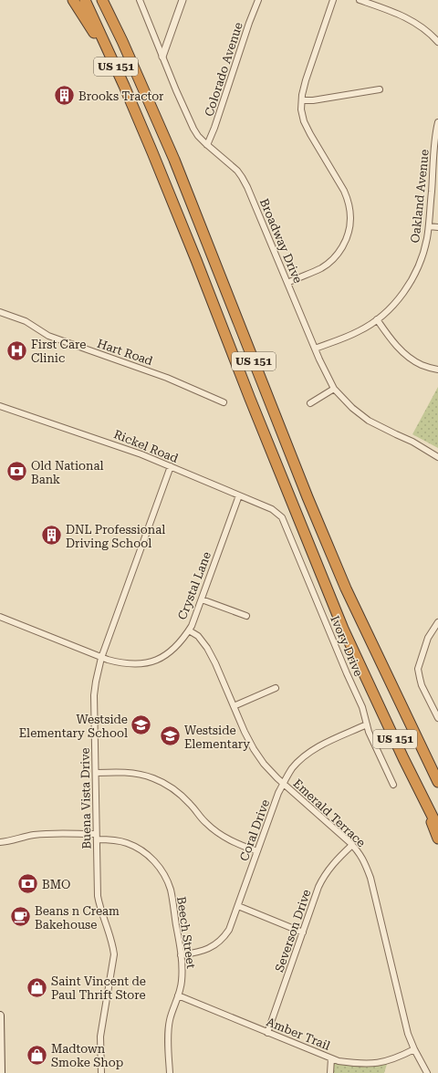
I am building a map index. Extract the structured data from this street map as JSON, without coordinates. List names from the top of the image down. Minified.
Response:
{"streets":{"highway":["US 151"],"street":["Colorado Avenue","Oakland Avenue","Broadway Drive","Hart Road","Rickel Road","Crystal Lane","Ivory Drive","Buena Vista Drive","Emerald Terrace","Coral Drive","Severson Drive","Beech Street","Amber Trail"]},"crossings":[["Colorado Avenue","Broadway Drive"],["Oakland Avenue","Broadway Drive"],["Rickel Road","Crystal Lane"],["Rickel Road","Ivory Drive"],["Rickel Road","Buena Vista Drive"],["Crystal Lane","Buena Vista Drive"],["Crystal Lane","Emerald Terrace"],["Ivory Drive","Coral Drive"],["Buena Vista Drive","Beech Street"],["Emerald Terrace","Coral Drive"],["Emerald Terrace","Severson Drive"],["Emerald Terrace","Amber Trail"],["Coral Drive","Beech Street"],["Severson Drive","Amber Trail"],["Beech Street","Amber Trail"]],"places":{"building":["Brooks Tractor","DNL Professional Driving School"],"hospital":["First Care Clinic"],"bank":["Old National Bank","BMO"],"school or university":["Westside Elementary School","Westside Elementary"],"cafe":["Beans n Cream Bakehouse"],"shop":["Saint Vincent de Paul Thrift Store","Madtown Smoke Shop"]}}
